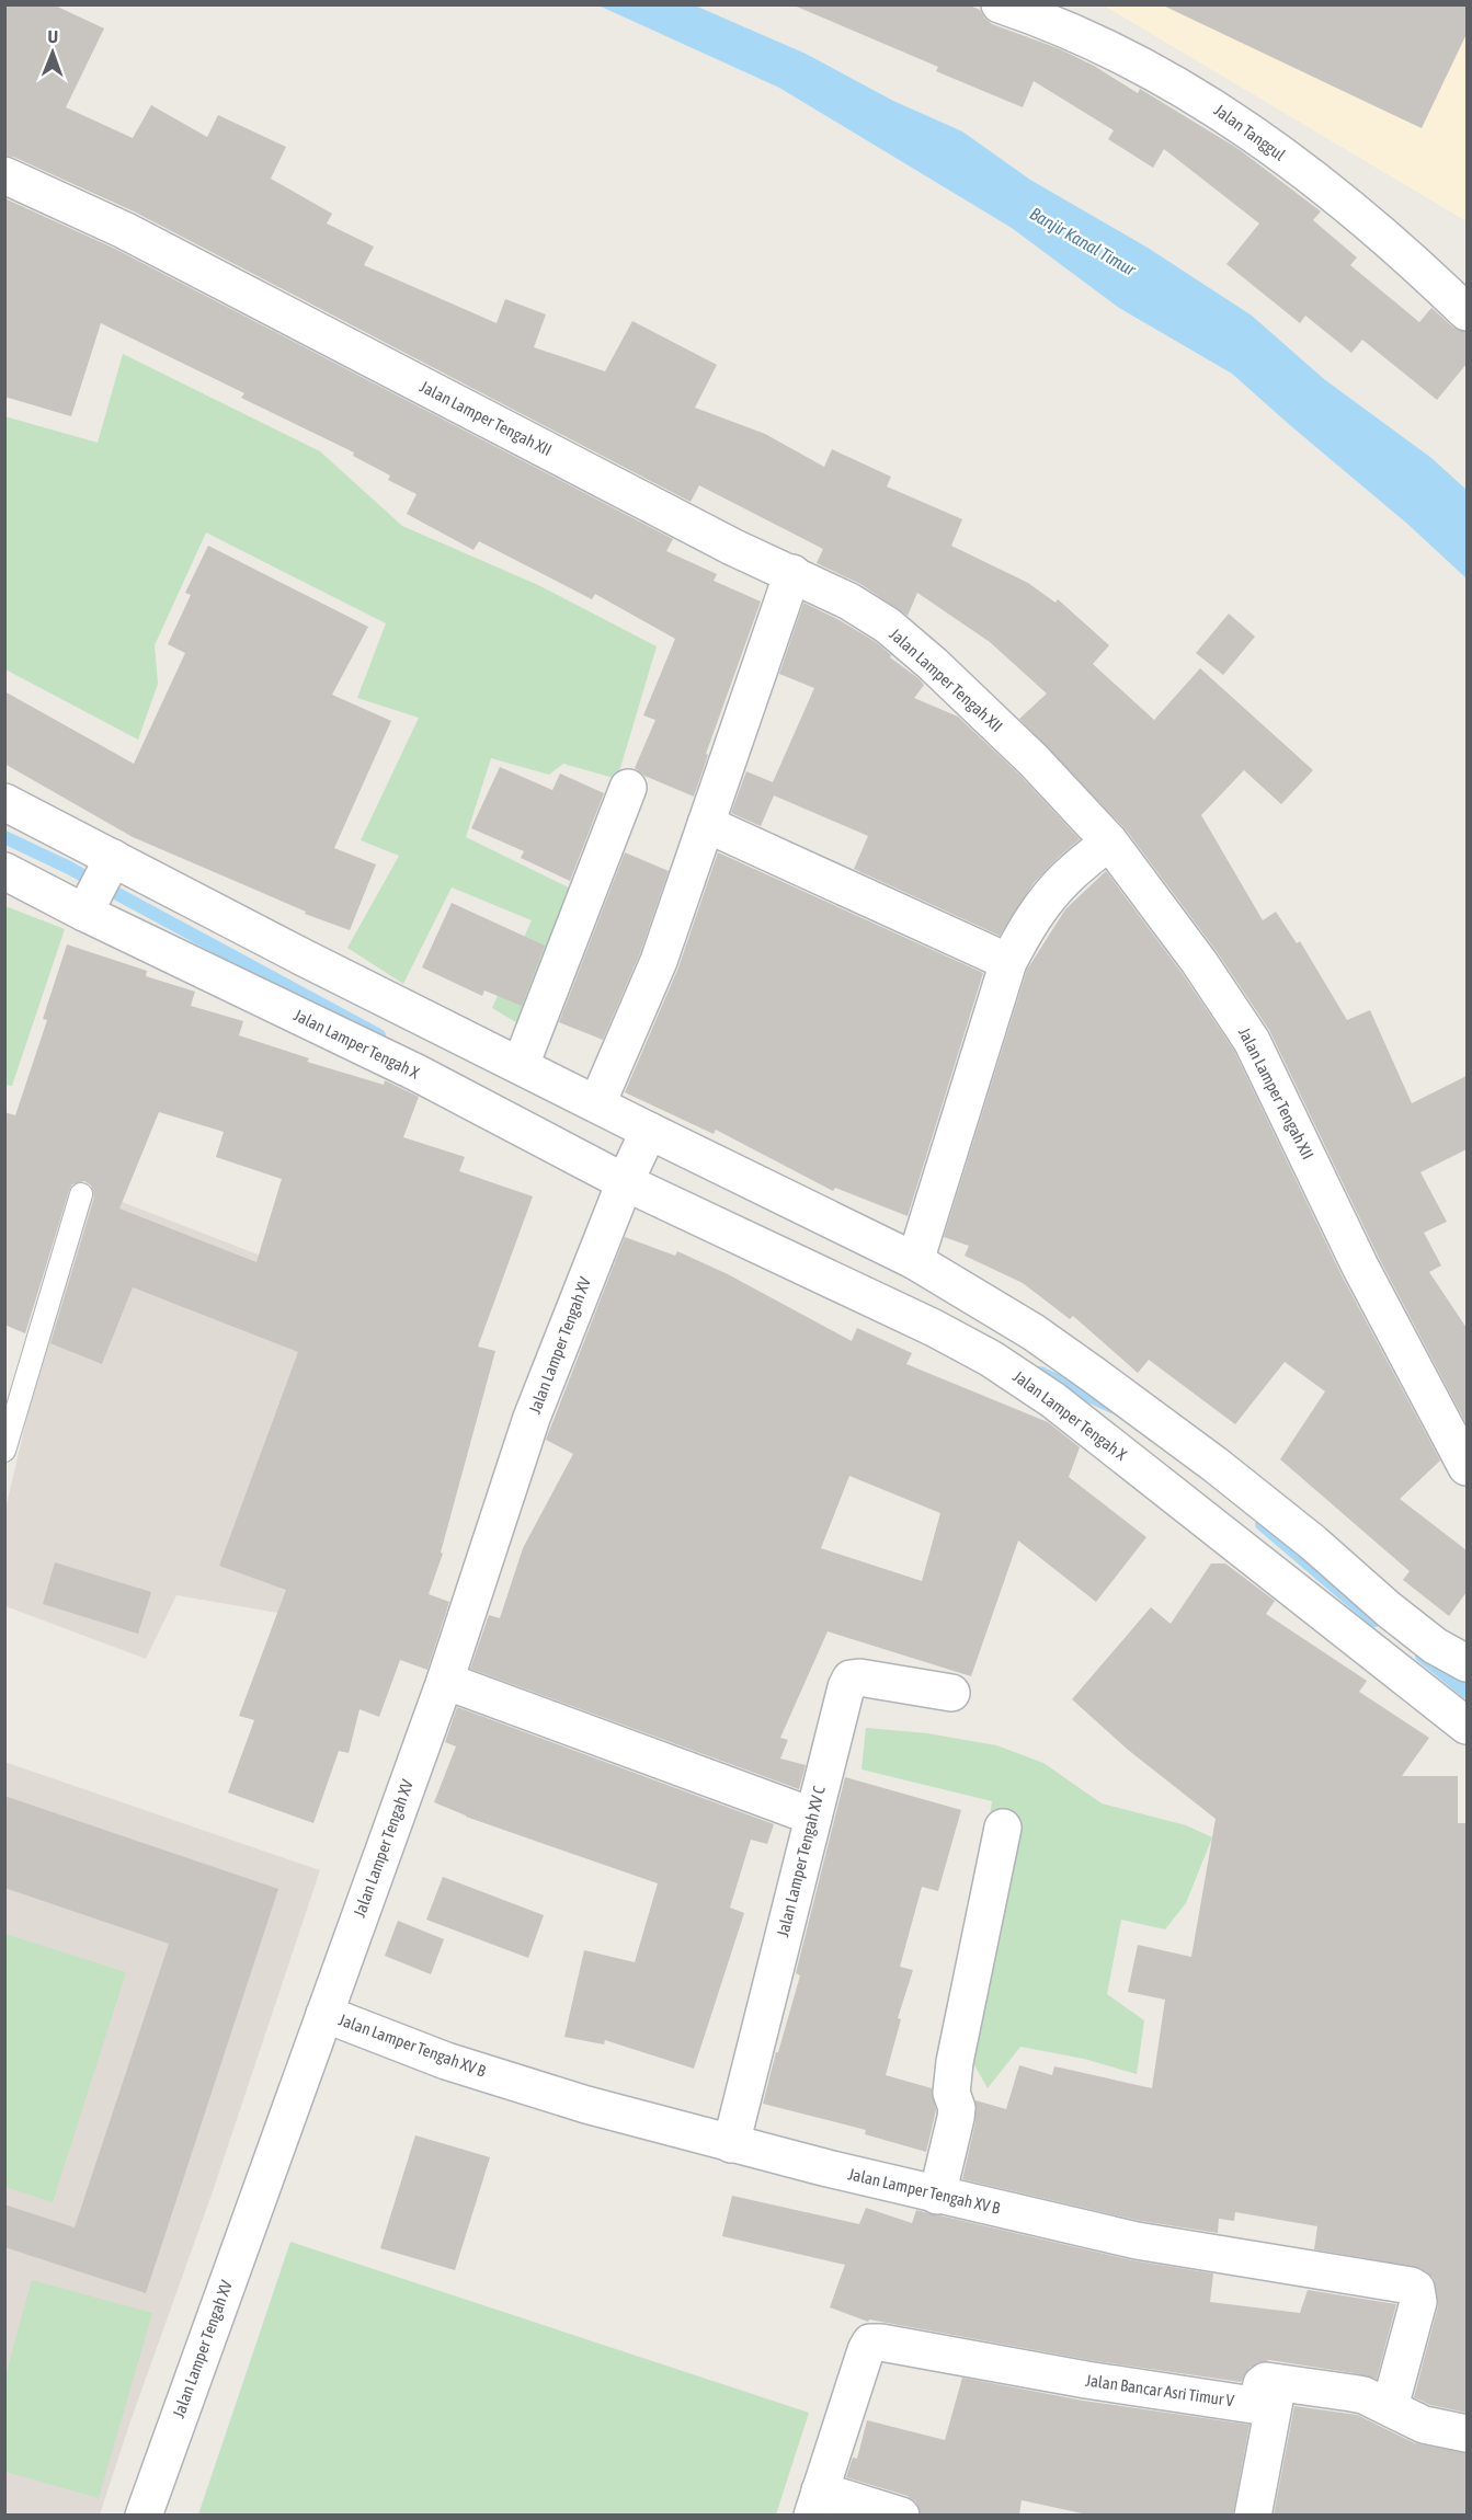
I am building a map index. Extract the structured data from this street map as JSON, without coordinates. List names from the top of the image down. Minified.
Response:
{"streets":{"street":["Jalan Tanggul","Jalan Lamper Tengah XII","Jalan Lamper Tengah X","Jalan Lamper Tengah XV","Jalan Lamper Tengah XV C","Jalan Lamper Tengah XV B","Jalan Bancar Asri Timur V"]},"crossings":[["Jalan Lamper Tengah X","Jalan Lamper Tengah XV"],["Jalan Lamper Tengah XV","Jalan Lamper Tengah XV B"],["Jalan Lamper Tengah XV C","Jalan Lamper Tengah XV B"]],"water":["Banjir Kanal Timur"],"north":"top"}
